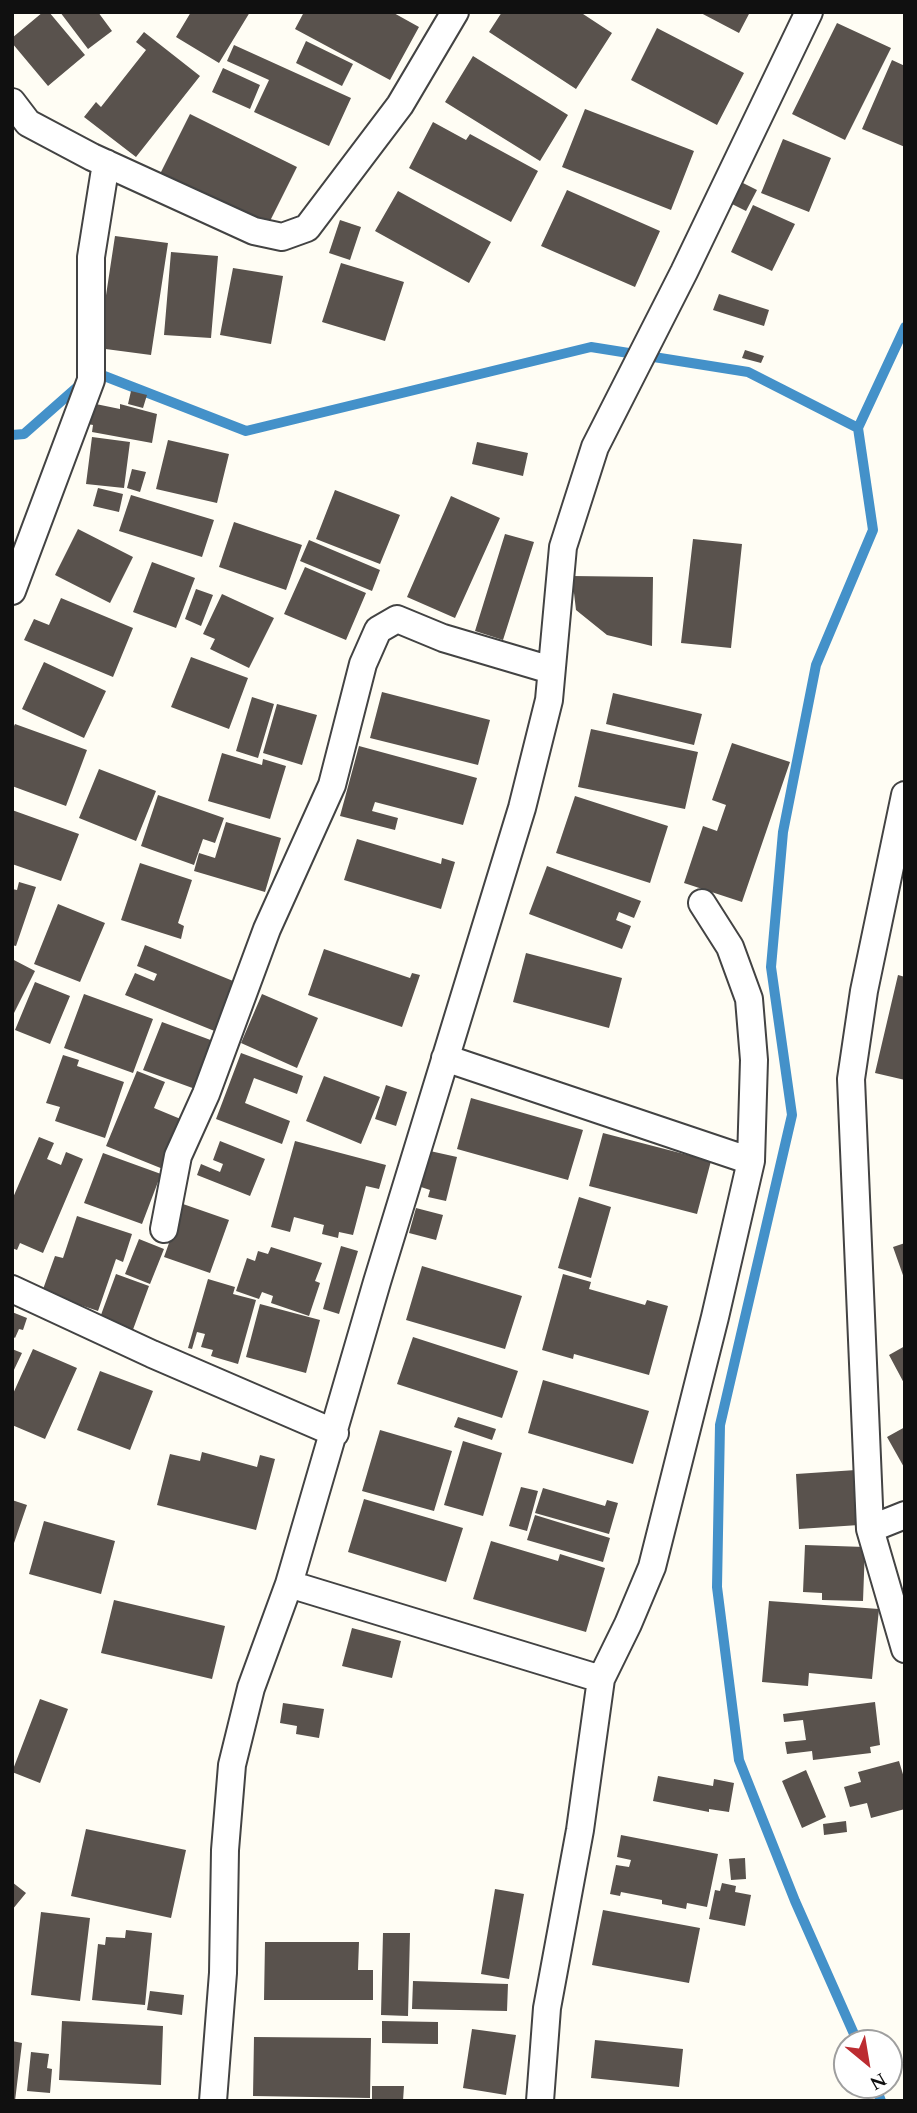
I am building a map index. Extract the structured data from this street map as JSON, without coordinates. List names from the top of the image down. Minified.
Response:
{"north":"bottom right"}
